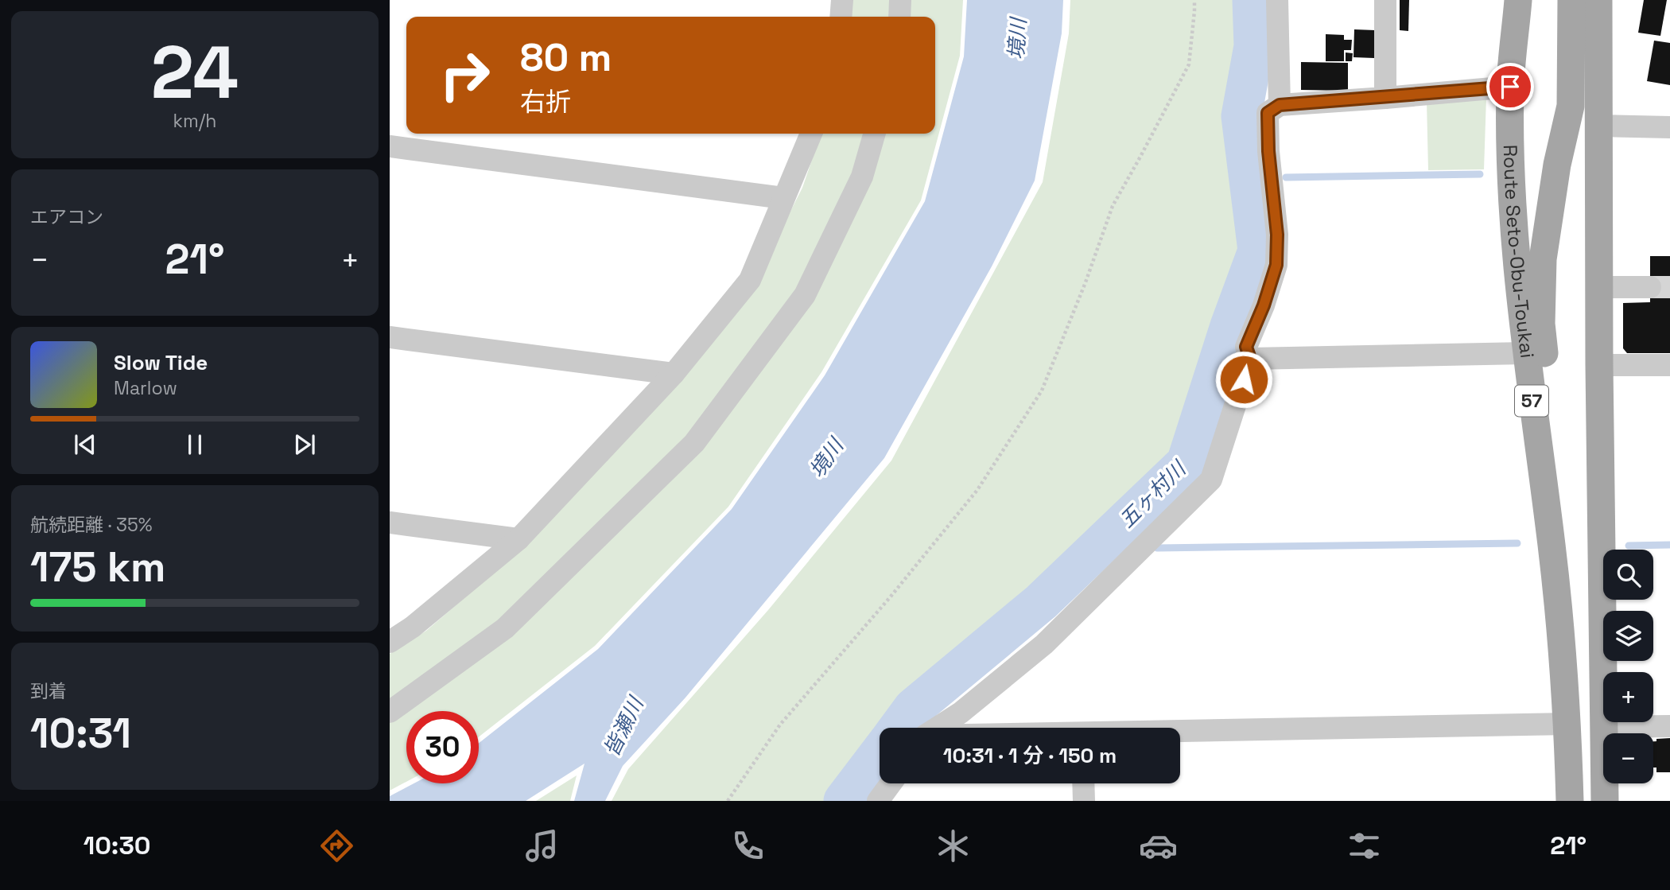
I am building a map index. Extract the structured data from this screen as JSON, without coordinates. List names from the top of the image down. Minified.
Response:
{"streets":{"main road":["Route Seto-Obu-Toukai","57"]},"crossings":[["Route Seto-Obu-Toukai","57"]],"water":["境川","五ヶ村川","皆瀬川"],"page":{"tile":[["24","km/h"],"エアコン",["航続距離 · 35%","175 km"],["到着","10:31"]],"turn":["80 m","右折"],"heat":["−","21°","+"],"song":["Slow Tide","Marlow"],"map_buttons":["+","−"],"limit":"30","trip":"10:31 · 1 分 · 150 m","tabs":["10:30","21°"]}}
